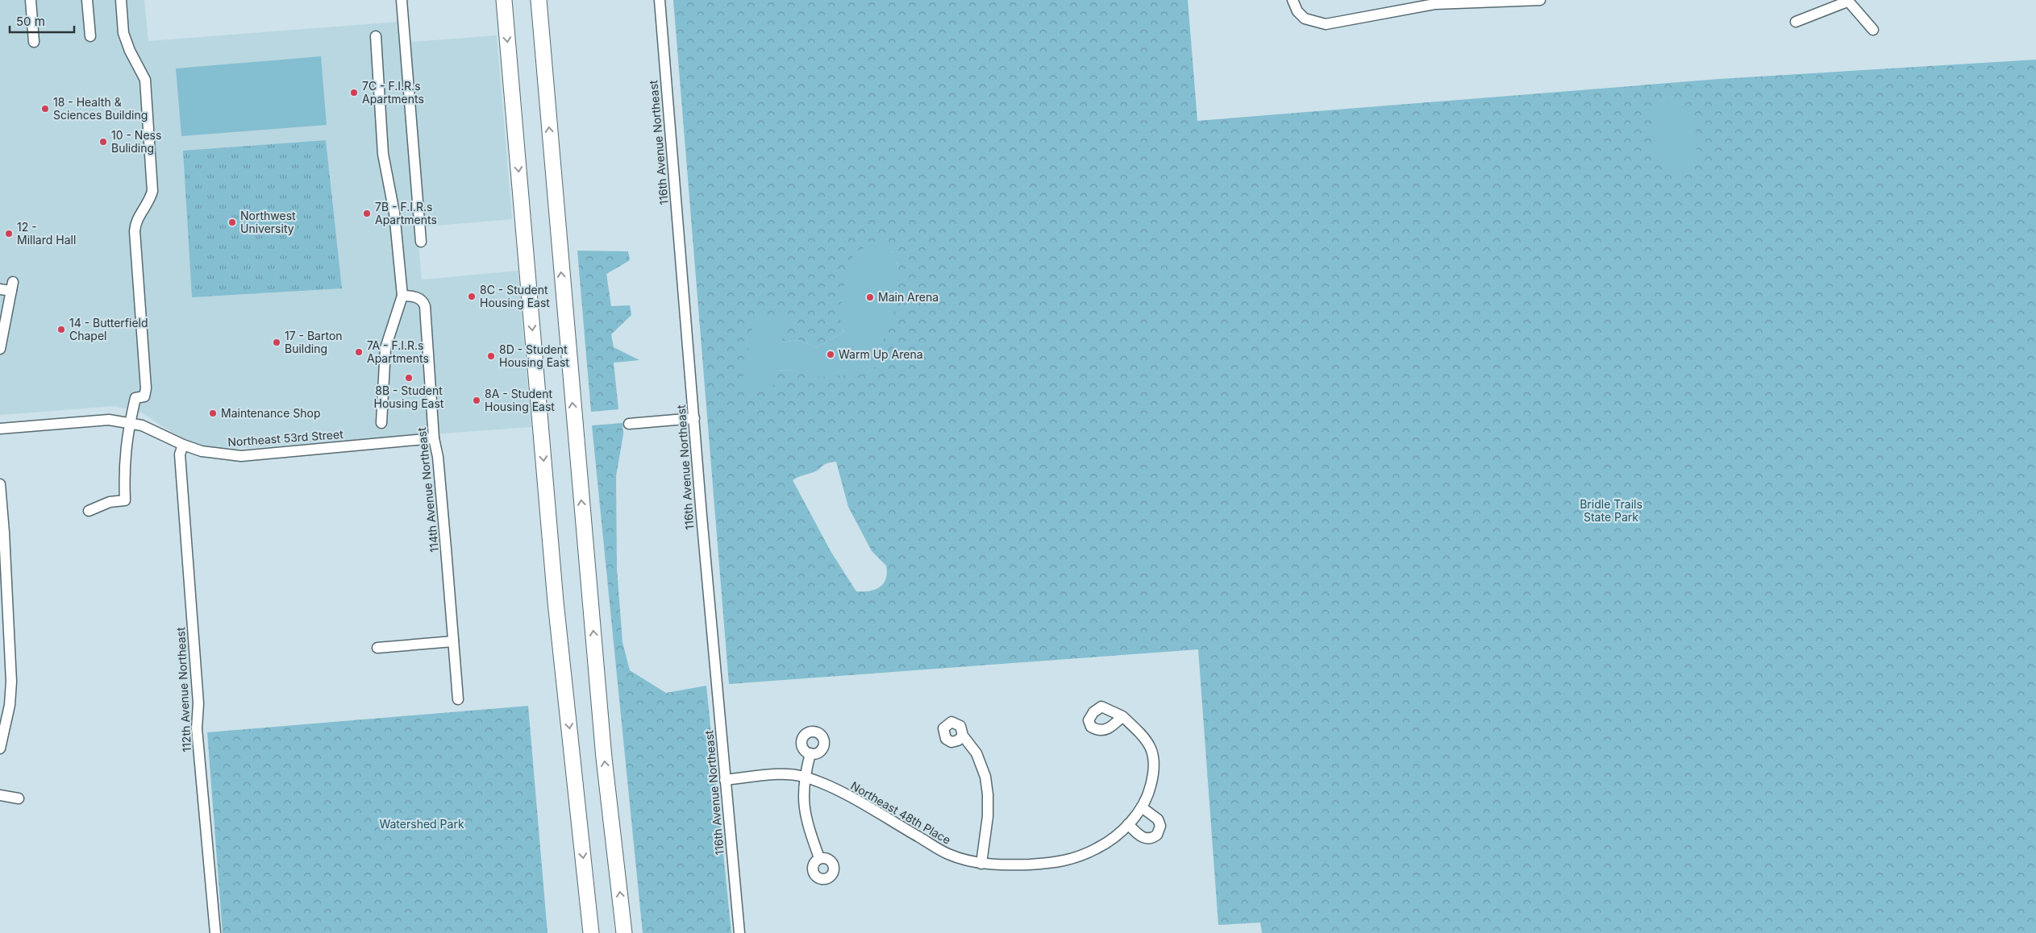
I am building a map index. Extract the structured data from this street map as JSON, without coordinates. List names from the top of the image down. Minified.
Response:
{"streets":{"street":["116th Avenue Northeast","Northeast 53rd Street","114th Avenue Northeast","112th Avenue Northeast","Northeast 48th Place"]},"crossings":[["116th Avenue Northeast","Northeast 48th Place"],["Northeast 53rd Street","114th Avenue Northeast"],["Northeast 53rd Street","112th Avenue Northeast"]],"parks":["Bridle Trails State Park","Watershed Park"],"places":["7C - F.I.R.s Apartments","18 - Health & Sciences Building","10 - Ness Buliding","7B - F.I.R.s Apartments","Northwest University","12 - Millard Hall","8C - Student Housing East","Main Arena","14 - Butterfield Chapel","17 - Barton Building","7A - F.I.R.s Apartments","Warm Up Arena","8D - Student Housing East","8B - Student Housing East","8A - Student Housing East","Maintenance Shop"],"scale_bar":"50 m"}
